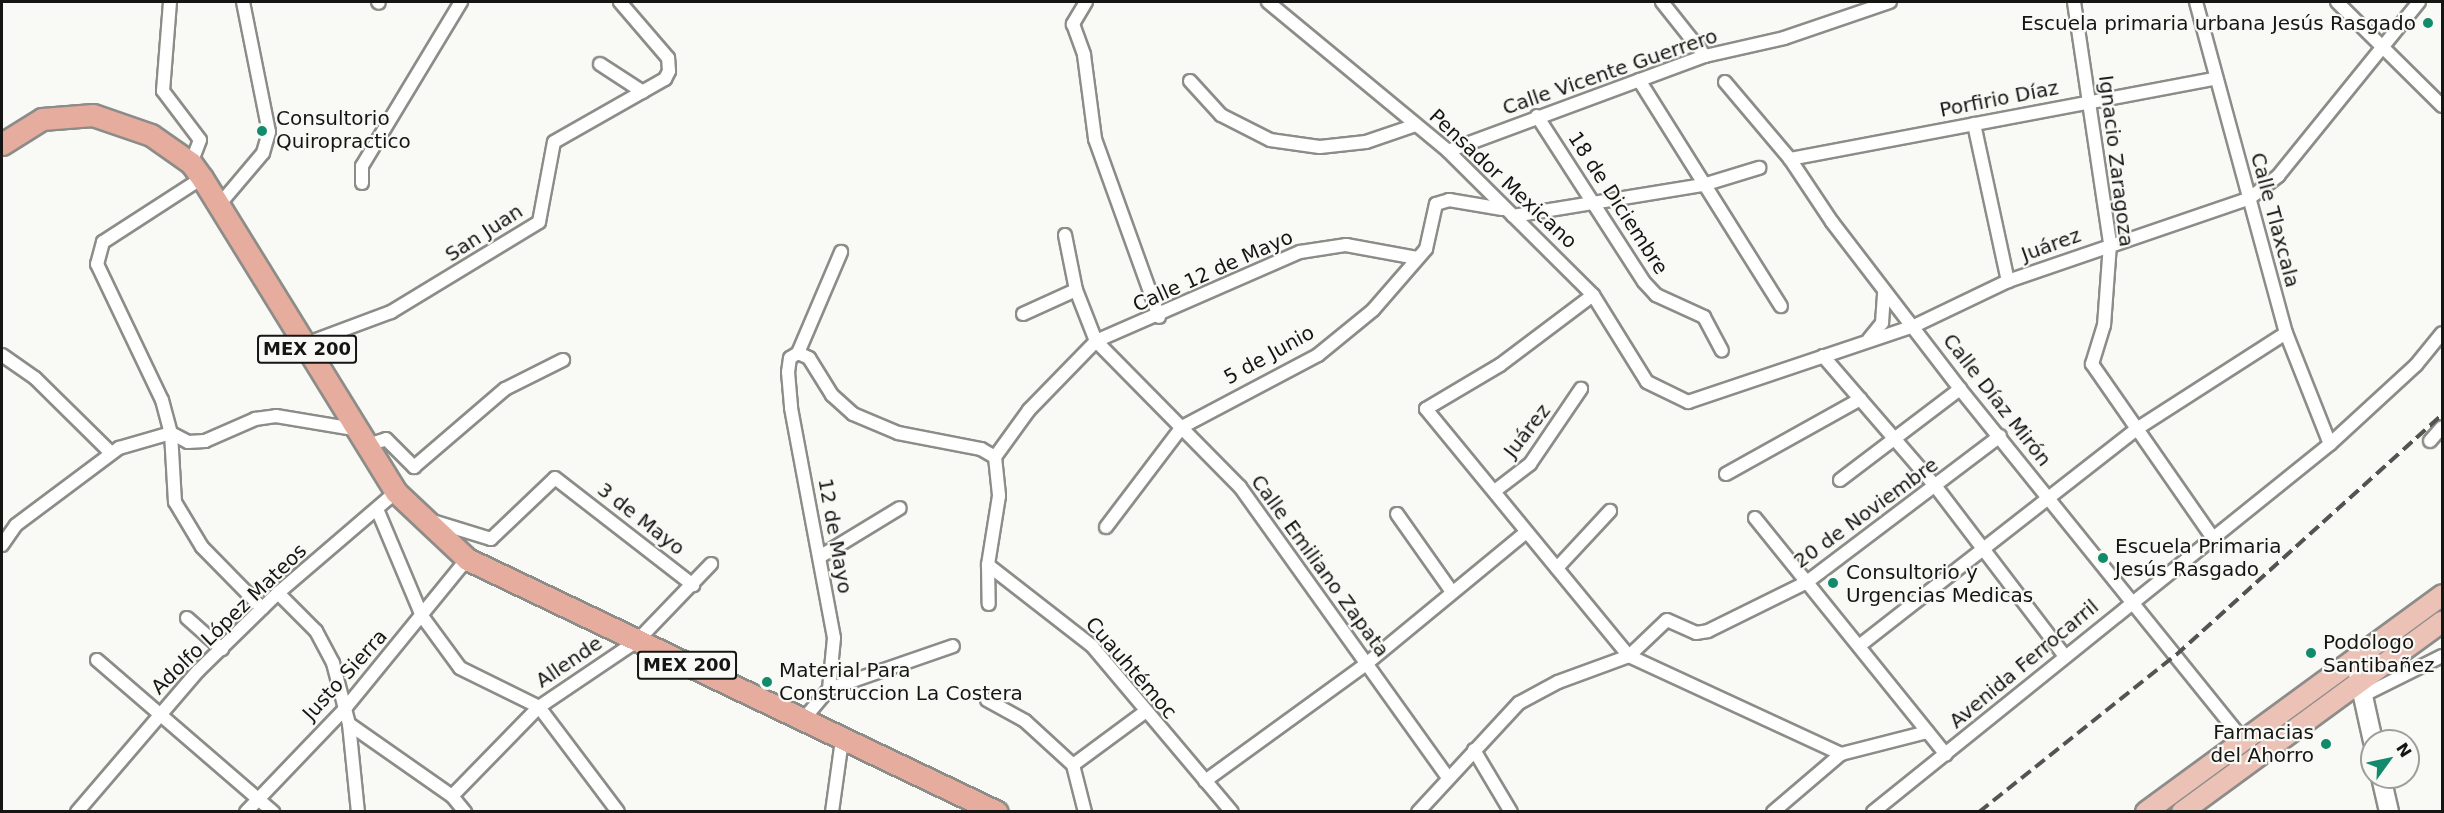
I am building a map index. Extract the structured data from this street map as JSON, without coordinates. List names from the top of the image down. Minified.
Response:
{"streets":{"highway":["MEX 200"],"street":["Calle Vicente Guerrero","Porfirio Díaz","Ignacio Zaragoza","Pensador Mexicano","18 de Diciembre","Calle Tlaxcala","San Juan","Juárez","Calle 12 de Mayo","5 de Junio","Calle Díaz Mirón","20 de Noviembre","3 de Mayo","12 de Mayo","Calle Emiliano Zapata","Adolfo López Mateos","Allende","Avenida Ferrocarril","Cuauhtémoc","Justo Sierra"]},"crossings":[["Calle Vicente Guerrero","Pensador Mexicano"],["Calle Vicente Guerrero","18 de Diciembre"],["Porfirio Díaz","Ignacio Zaragoza"],["Porfirio Díaz","Calle Tlaxcala"],["Porfirio Díaz","Calle Díaz Mirón"],["Ignacio Zaragoza","Juárez"],["Ignacio Zaragoza","Avenida Ferrocarril"],["Pensador Mexicano","Juárez"],["Pensador Mexicano","5 de Junio"],["Calle Tlaxcala","Juárez"],["Calle Tlaxcala","Avenida Ferrocarril"],["San Juan","MEX 200"],["Juárez","Calle Díaz Mirón"],["Calle 12 de Mayo","5 de Junio"],["Calle 12 de Mayo","Calle Emiliano Zapata"],["MEX 200","3 de Mayo"],["MEX 200","Adolfo López Mateos"],["MEX 200","Allende"],["MEX 200","Justo Sierra"],["5 de Junio","Calle Emiliano Zapata"],["Calle Díaz Mirón","20 de Noviembre"],["Calle Díaz Mirón","Avenida Ferrocarril"],["20 de Noviembre","Calle Emiliano Zapata"],["3 de Mayo","Allende"]],"places":["Escuela primaria urbana Jesús Rasgado","Consultorio Quiropractico","Escuela Primaria Jesús Rasgado","Consultorio y Urgencias Medicas","Podologo Santibañez","Material Para Construccion La Costera","Farmacias del Ahorro"],"north":"top right"}
